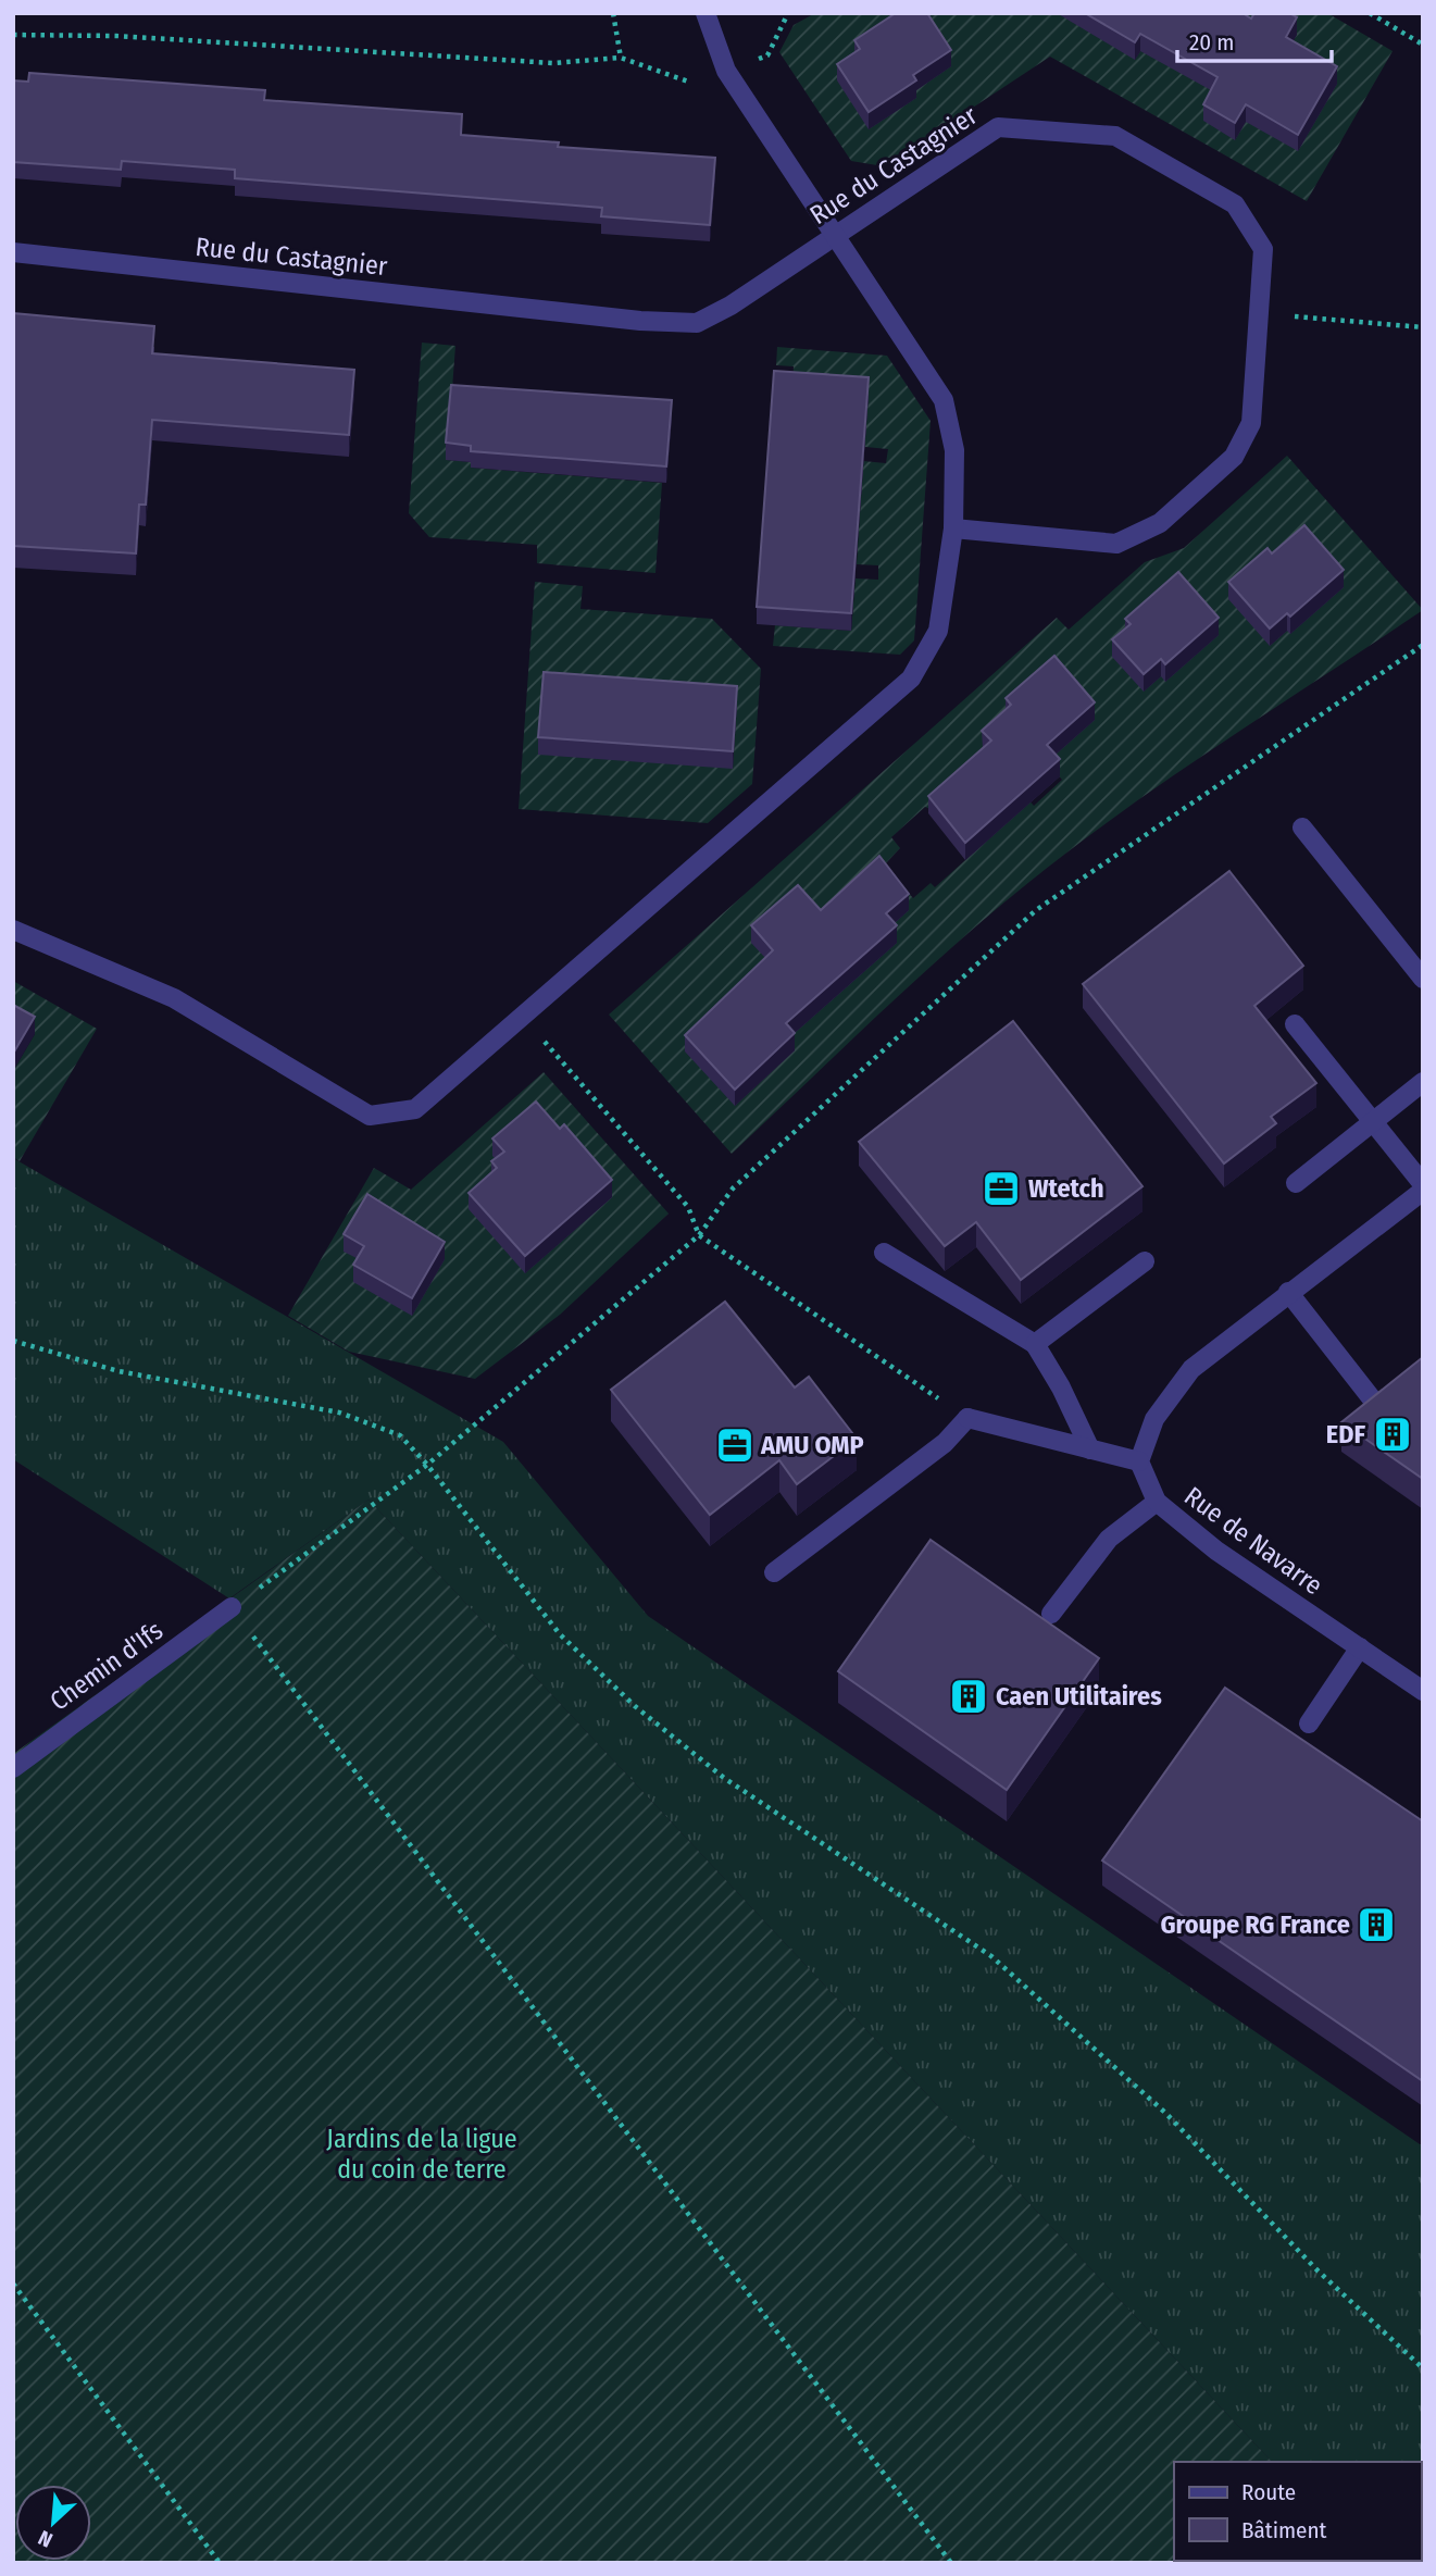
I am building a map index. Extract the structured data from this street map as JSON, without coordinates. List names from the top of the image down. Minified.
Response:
{"streets":{"street":["Rue du Castagnier","Rue de Navarre","Chemin d'Ifs"]},"parks":["Jardins de la ligue du coin de terre"],"places":{"office":["Wtetch","AMU OMP"],"building":["EDF","Caen Utilitaires","Groupe RG France"]},"legend":["Route","Bâtiment"],"scale_bar":"20 m","north":"bottom left"}
